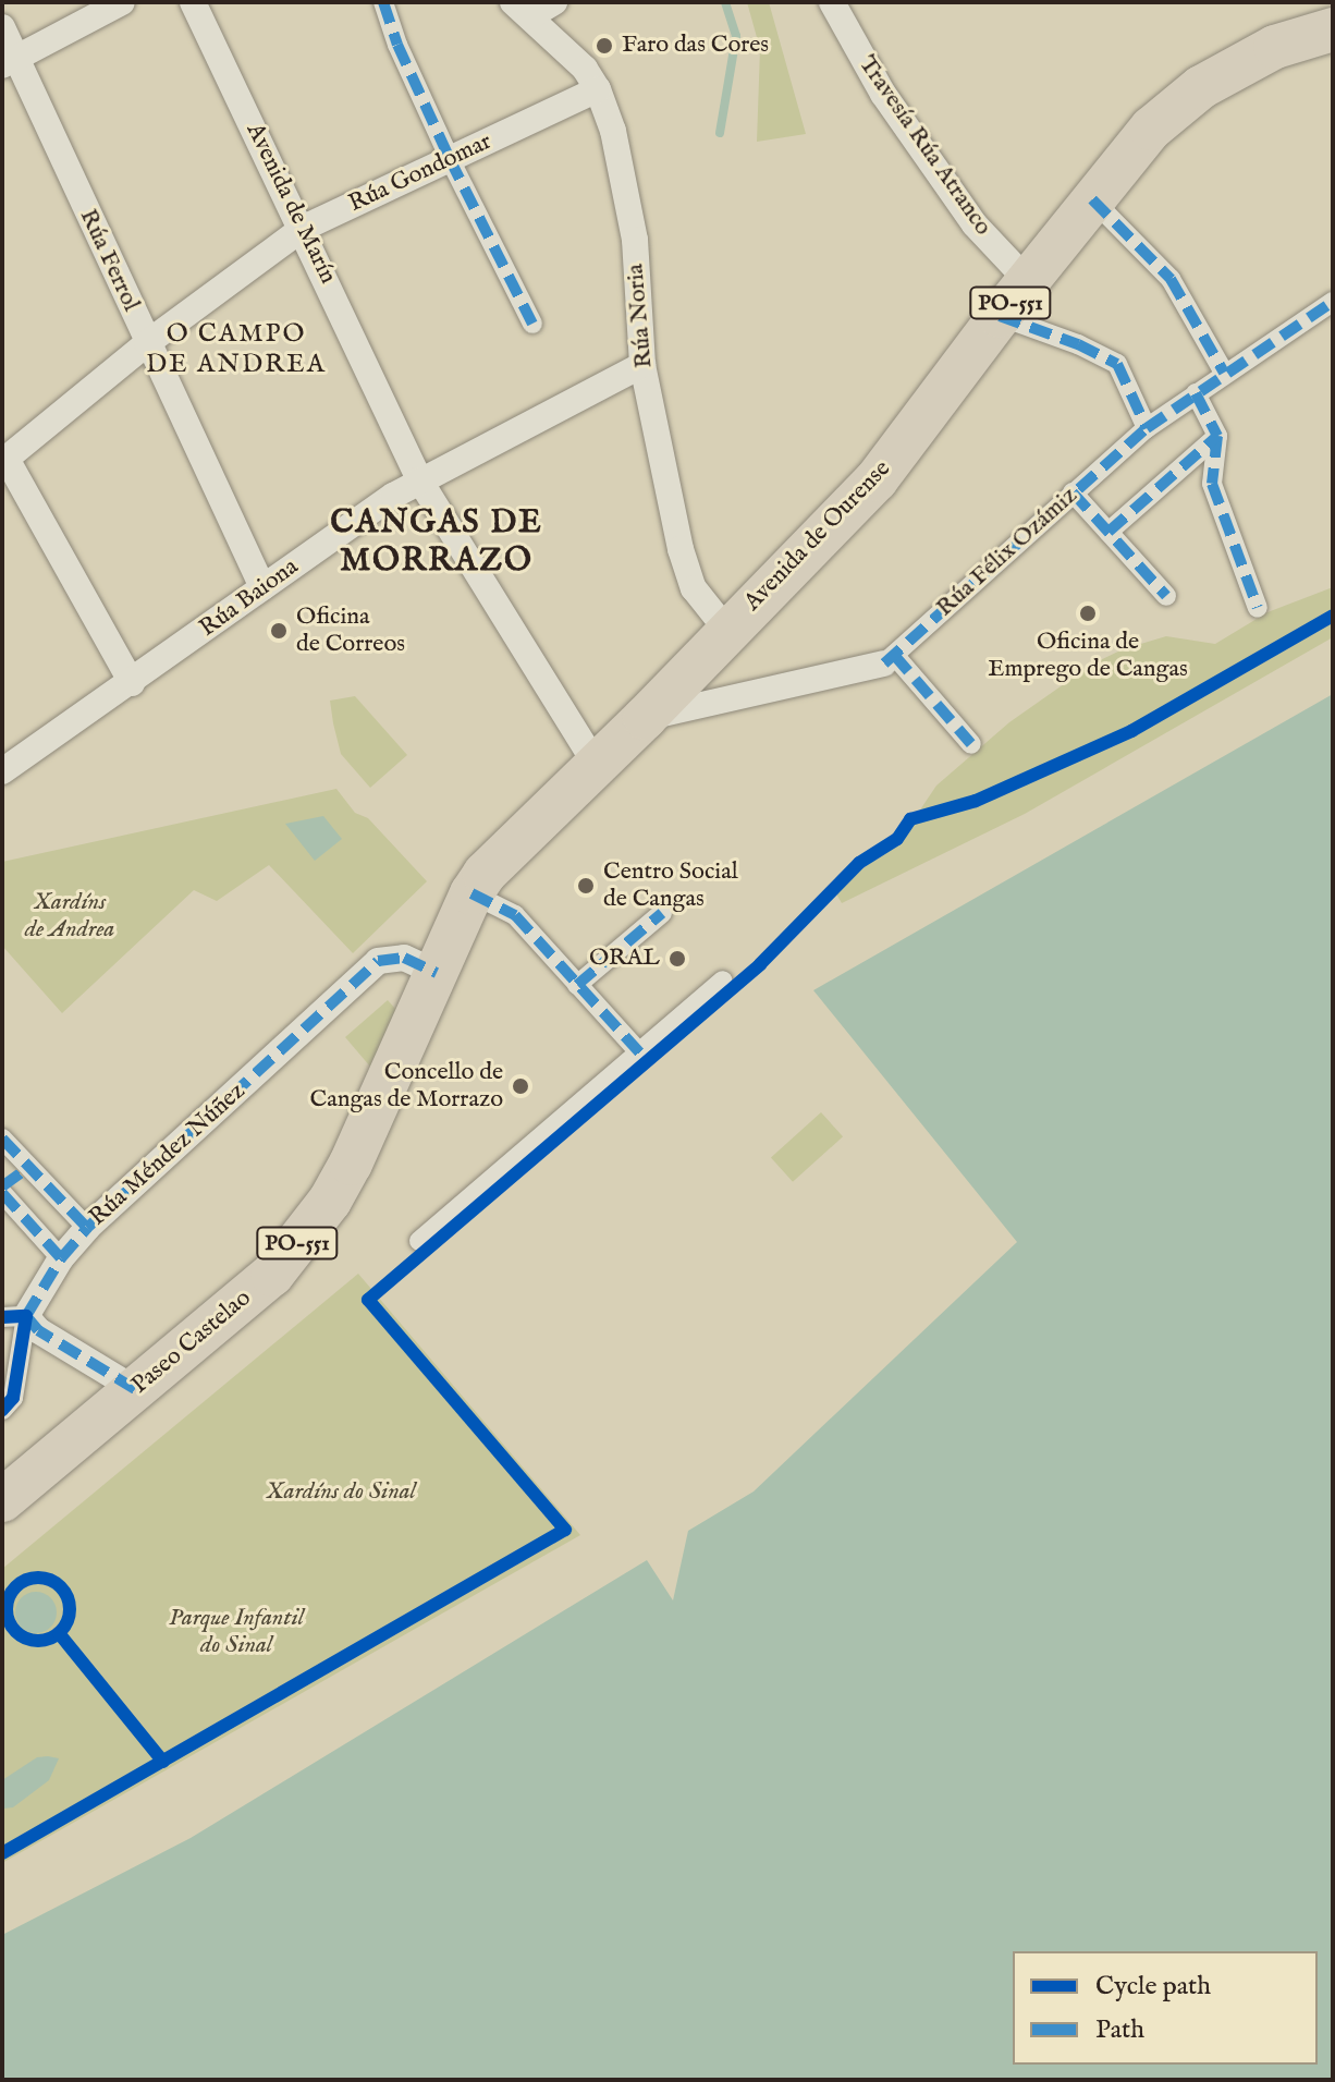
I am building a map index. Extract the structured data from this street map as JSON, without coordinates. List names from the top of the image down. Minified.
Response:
{"streets":{"main road":["PO-551","Avenida de Ourense","Paseo Castelao"],"street":["Travesía Rúa Atranco","Rúa Gondomar","Avenida de Marín","Rúa Ferrol","Rúa Noria","Rúa Félix Ozámiz","Rúa Baiona","Rúa Méndez Núñez"]},"crossings":[["Travesía Rúa Atranco","Avenida de Ourense"],["Rúa Gondomar","Avenida de Marín"],["Rúa Gondomar","Rúa Ferrol"],["Rúa Gondomar","Rúa Noria"],["Avenida de Marín","PO-551"],["Avenida de Marín","Avenida de Ourense"],["Avenida de Marín","Rúa Baiona"],["Rúa Ferrol","Rúa Baiona"],["PO-551","Avenida de Ourense"],["PO-551","Paseo Castelao"],["Rúa Noria","Avenida de Ourense"],["Rúa Noria","Rúa Baiona"],["Avenida de Ourense","Rúa Félix Ozámiz"],["Rúa Méndez Núñez","Paseo Castelao"]],"districts":["O CAMPO DE ANDREA","CANGAS DE MORRAZO"],"parks":["Xardíns de Andrea","Xardíns do Sinal","Parque Infantil do Sinal"],"places":["Faro das Cores","Oficina de Emprego de Cangas","Oficina de Correos","Centro Social de Cangas","ORAL","Concello de Cangas de Morrazo"],"legend":["Cycle path","Path"]}
